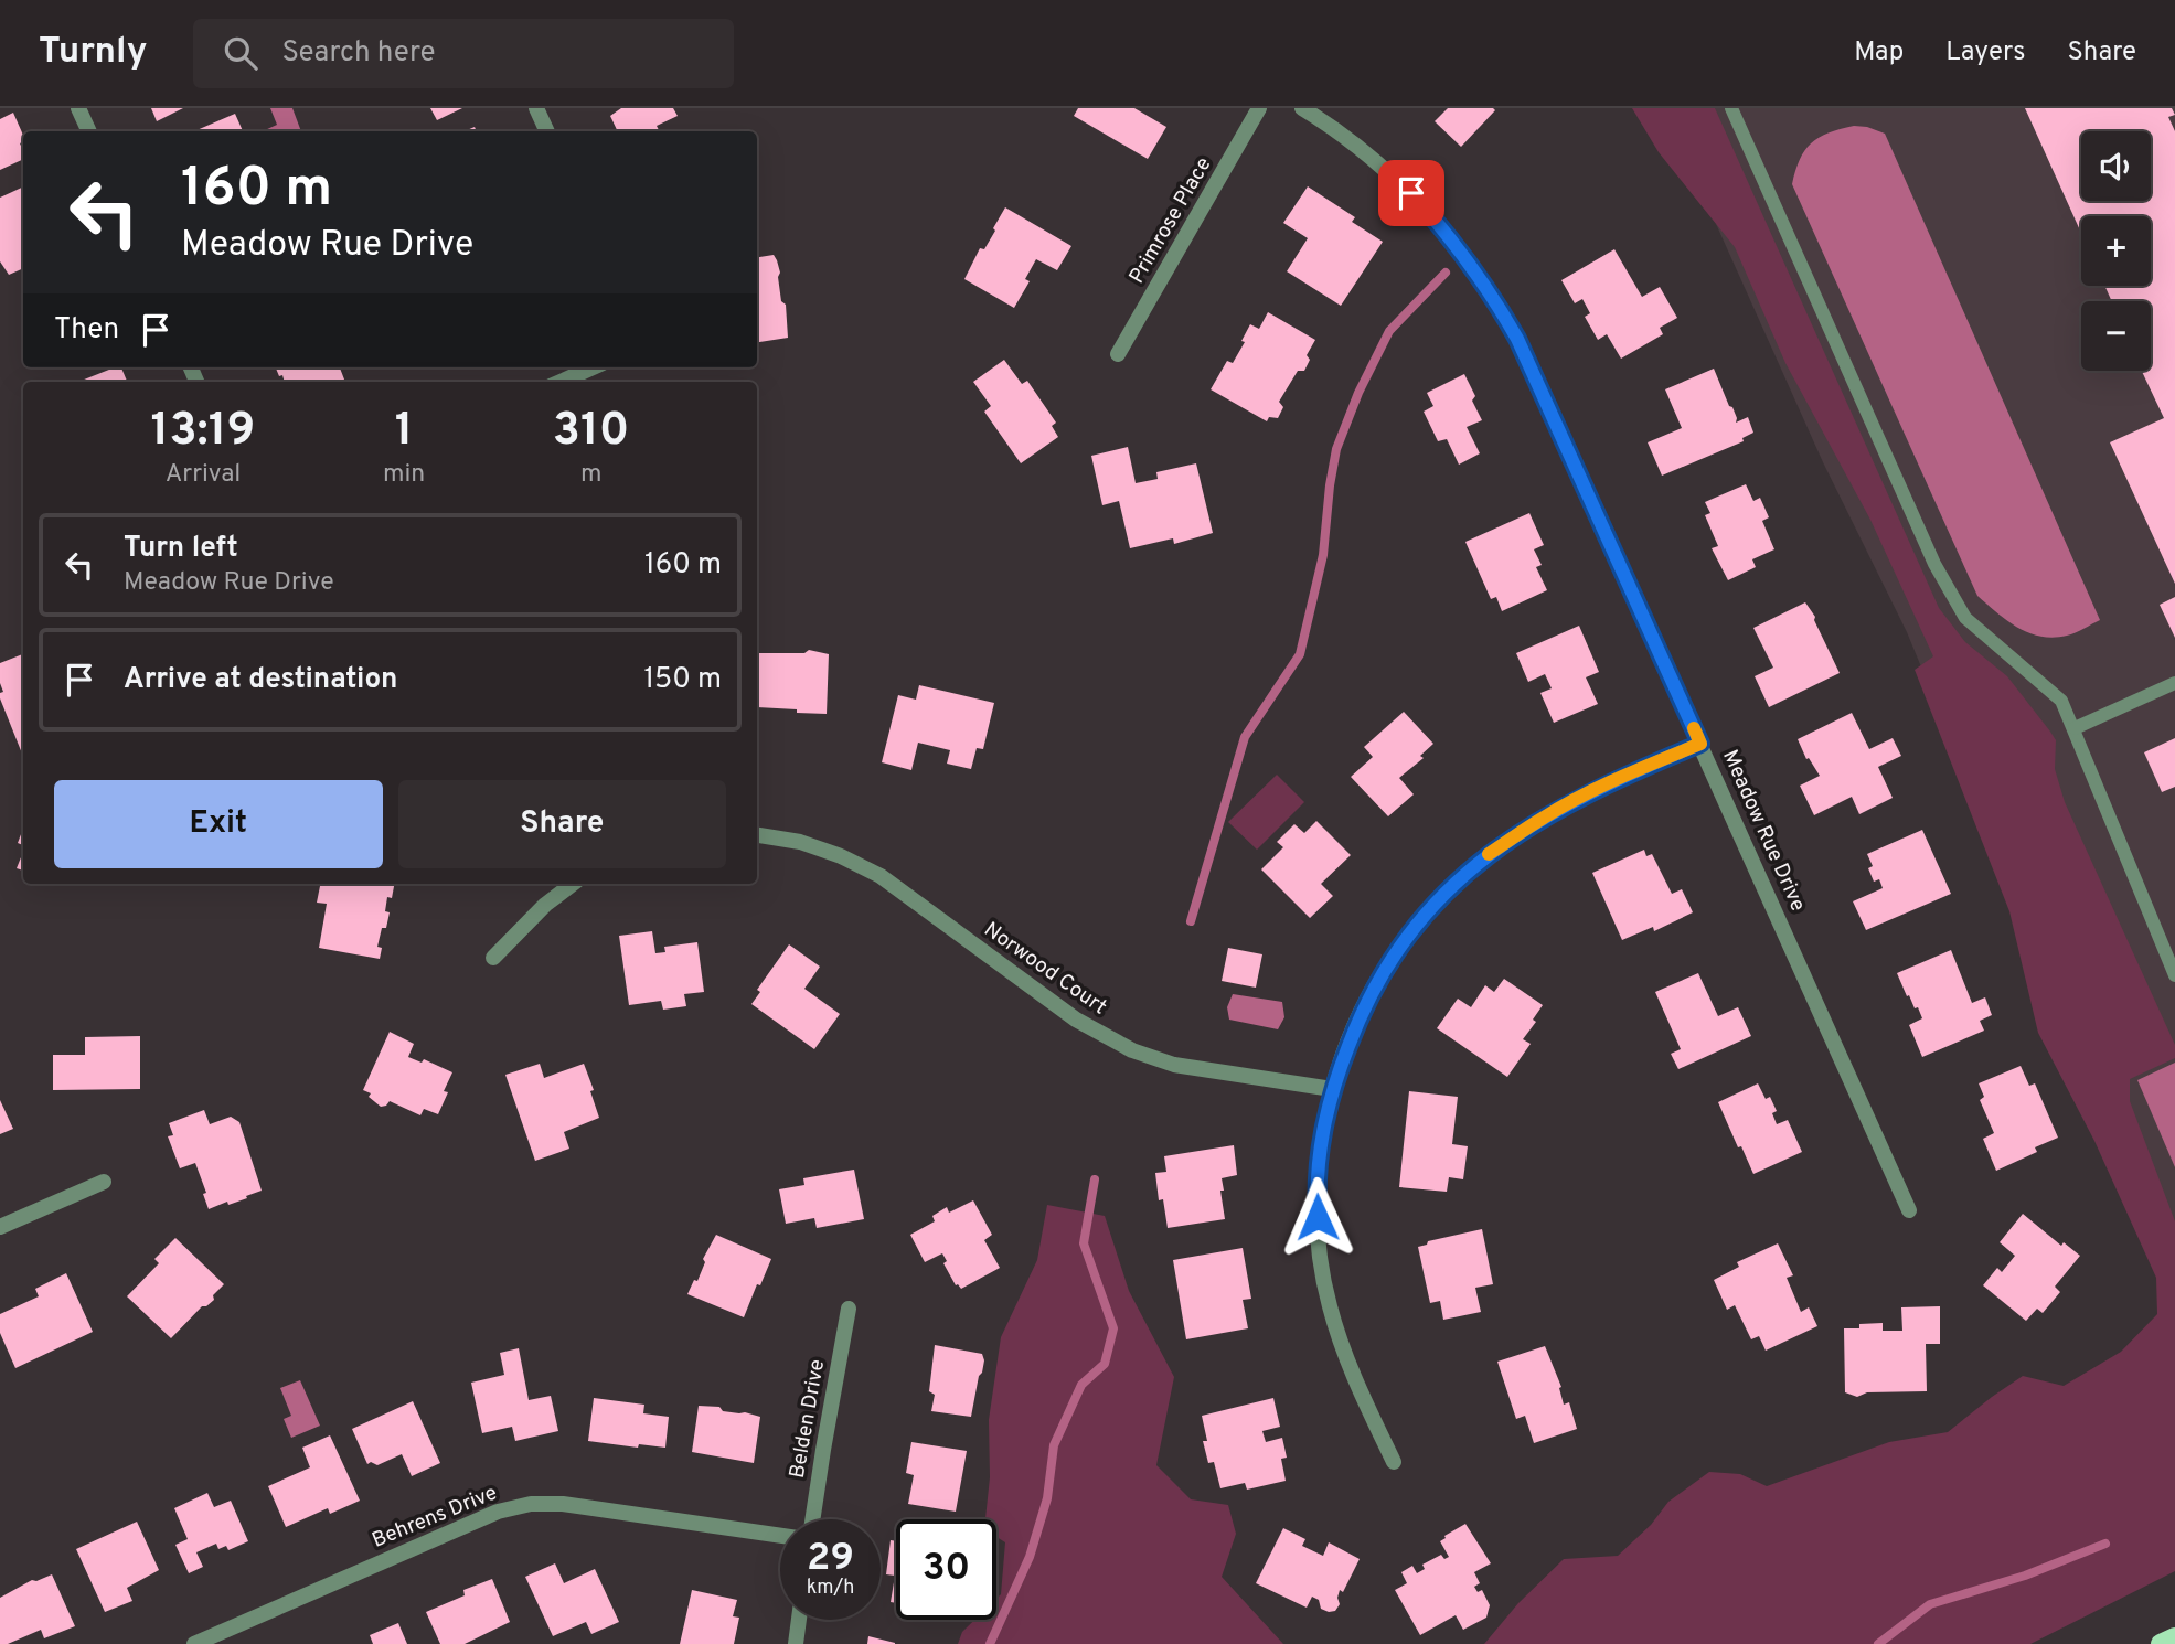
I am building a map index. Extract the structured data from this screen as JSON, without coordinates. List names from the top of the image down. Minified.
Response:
{"streets":{"street":["Primrose Place","Meadow Rue Drive","Norwood Court","Belden Drive","Behrens Drive"]},"page":{"header":"Turnly","search":"Search here","nav":["Map","Layers","Share"],"map_buttons":["+","−"],"turn":["160 m","Meadow Rue Drive"],"then":"Then","eta":["13:19","Arrival","1","min","310","m"],"list":[{"name":"Turn left","note":"Meadow Rue Drive","value":"160 m"},{"name":"Arrive at destination","value":"150 m"}],"buttons":["Exit","Share"],"speed":"29 km/h","limit":"30"}}
